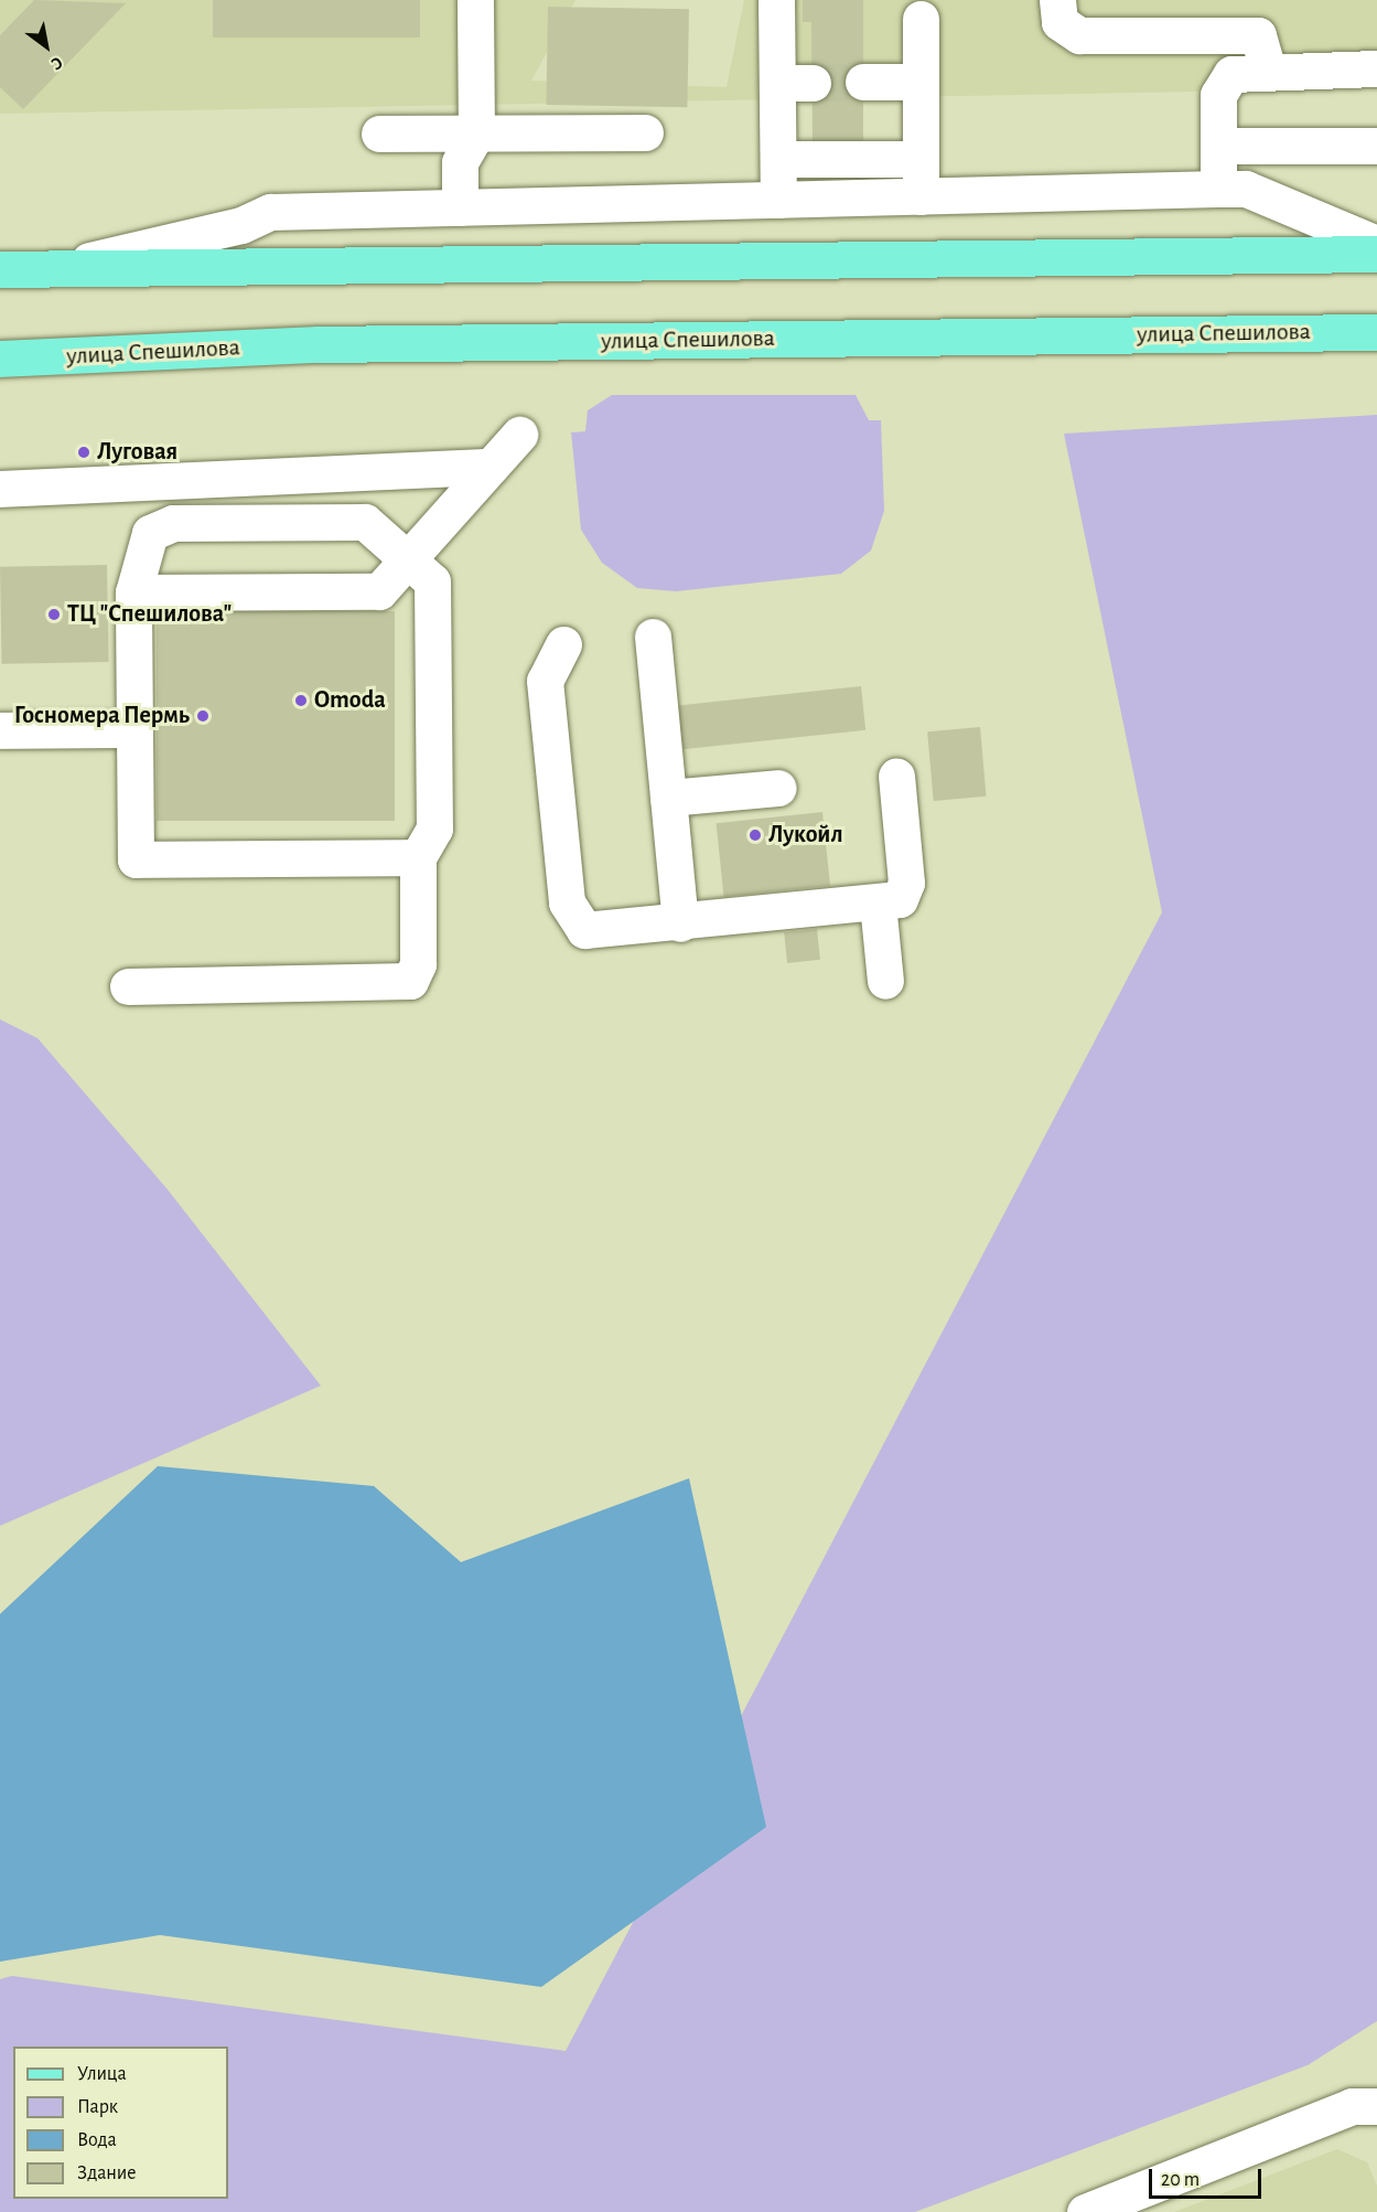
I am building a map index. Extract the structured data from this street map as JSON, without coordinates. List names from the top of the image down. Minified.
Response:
{"streets":{"main road":["улица Спешилова"]},"places":["Луговая","ТЦ \"Спешилова\"","Omoda","Госномера Пермь","Лукойл"],"legend":["Улица","Парк","Вода","Здание"],"scale_bar":"20 m","north":"bottom right"}
